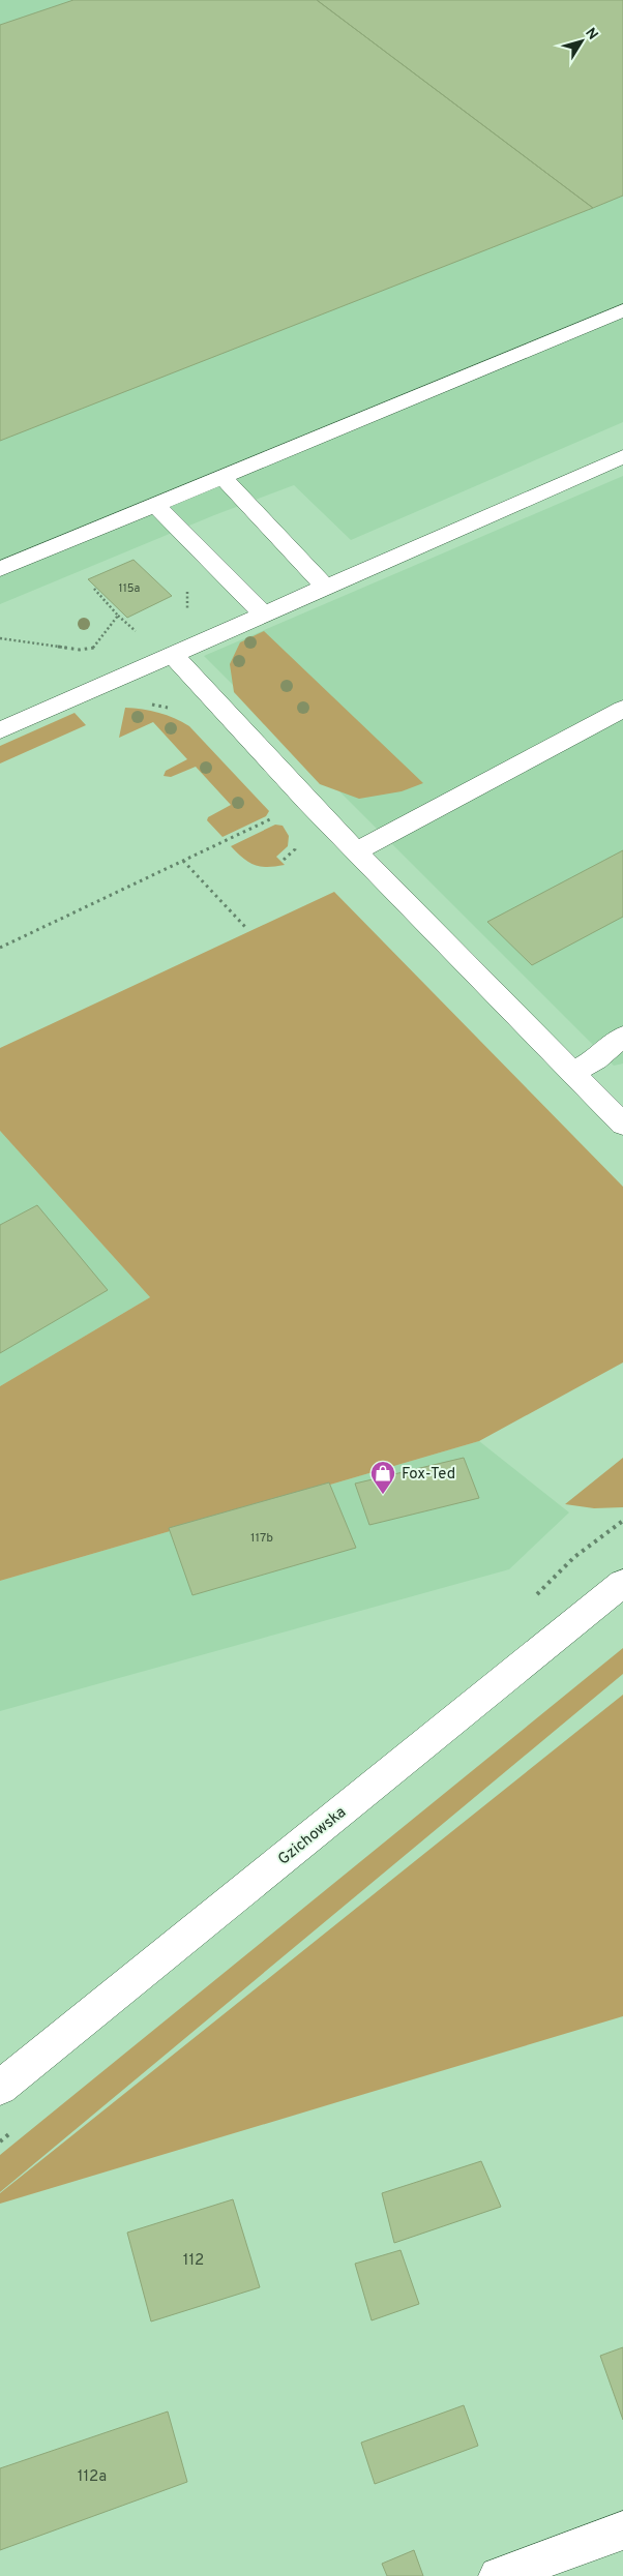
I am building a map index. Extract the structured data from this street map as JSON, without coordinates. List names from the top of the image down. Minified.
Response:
{"streets":{"street":["Gzichowska"]},"places":{"shop":["Fox-Ted"]},"house_numbers":["115a","117b","112","112a"],"north":"top right"}
